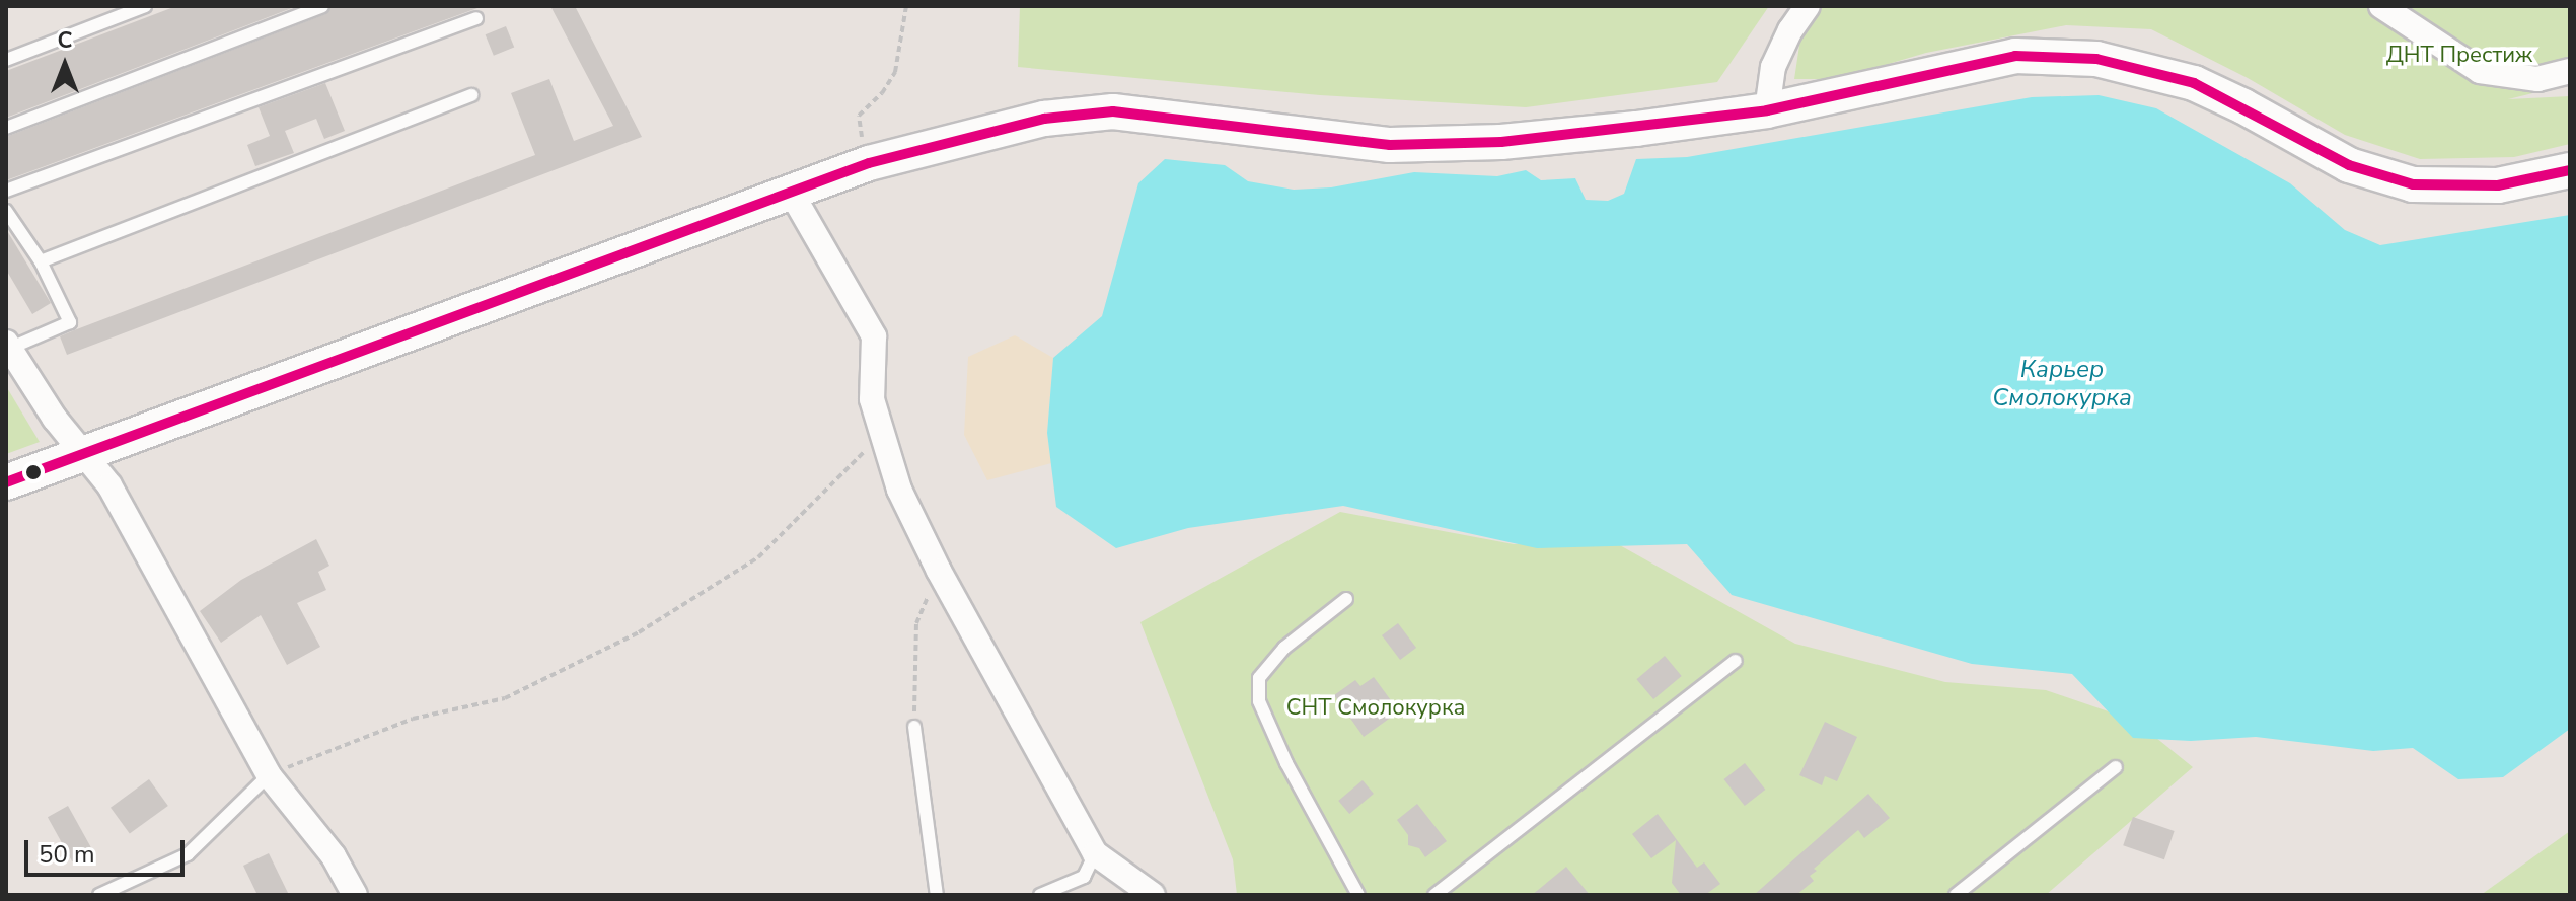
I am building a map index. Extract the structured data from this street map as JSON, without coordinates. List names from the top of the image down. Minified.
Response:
{"water":["Карьер Смолокурка"],"parks":["ДНТ Престиж","СНТ Смолокурка"],"scale_bar":"50 m","north":"top"}
